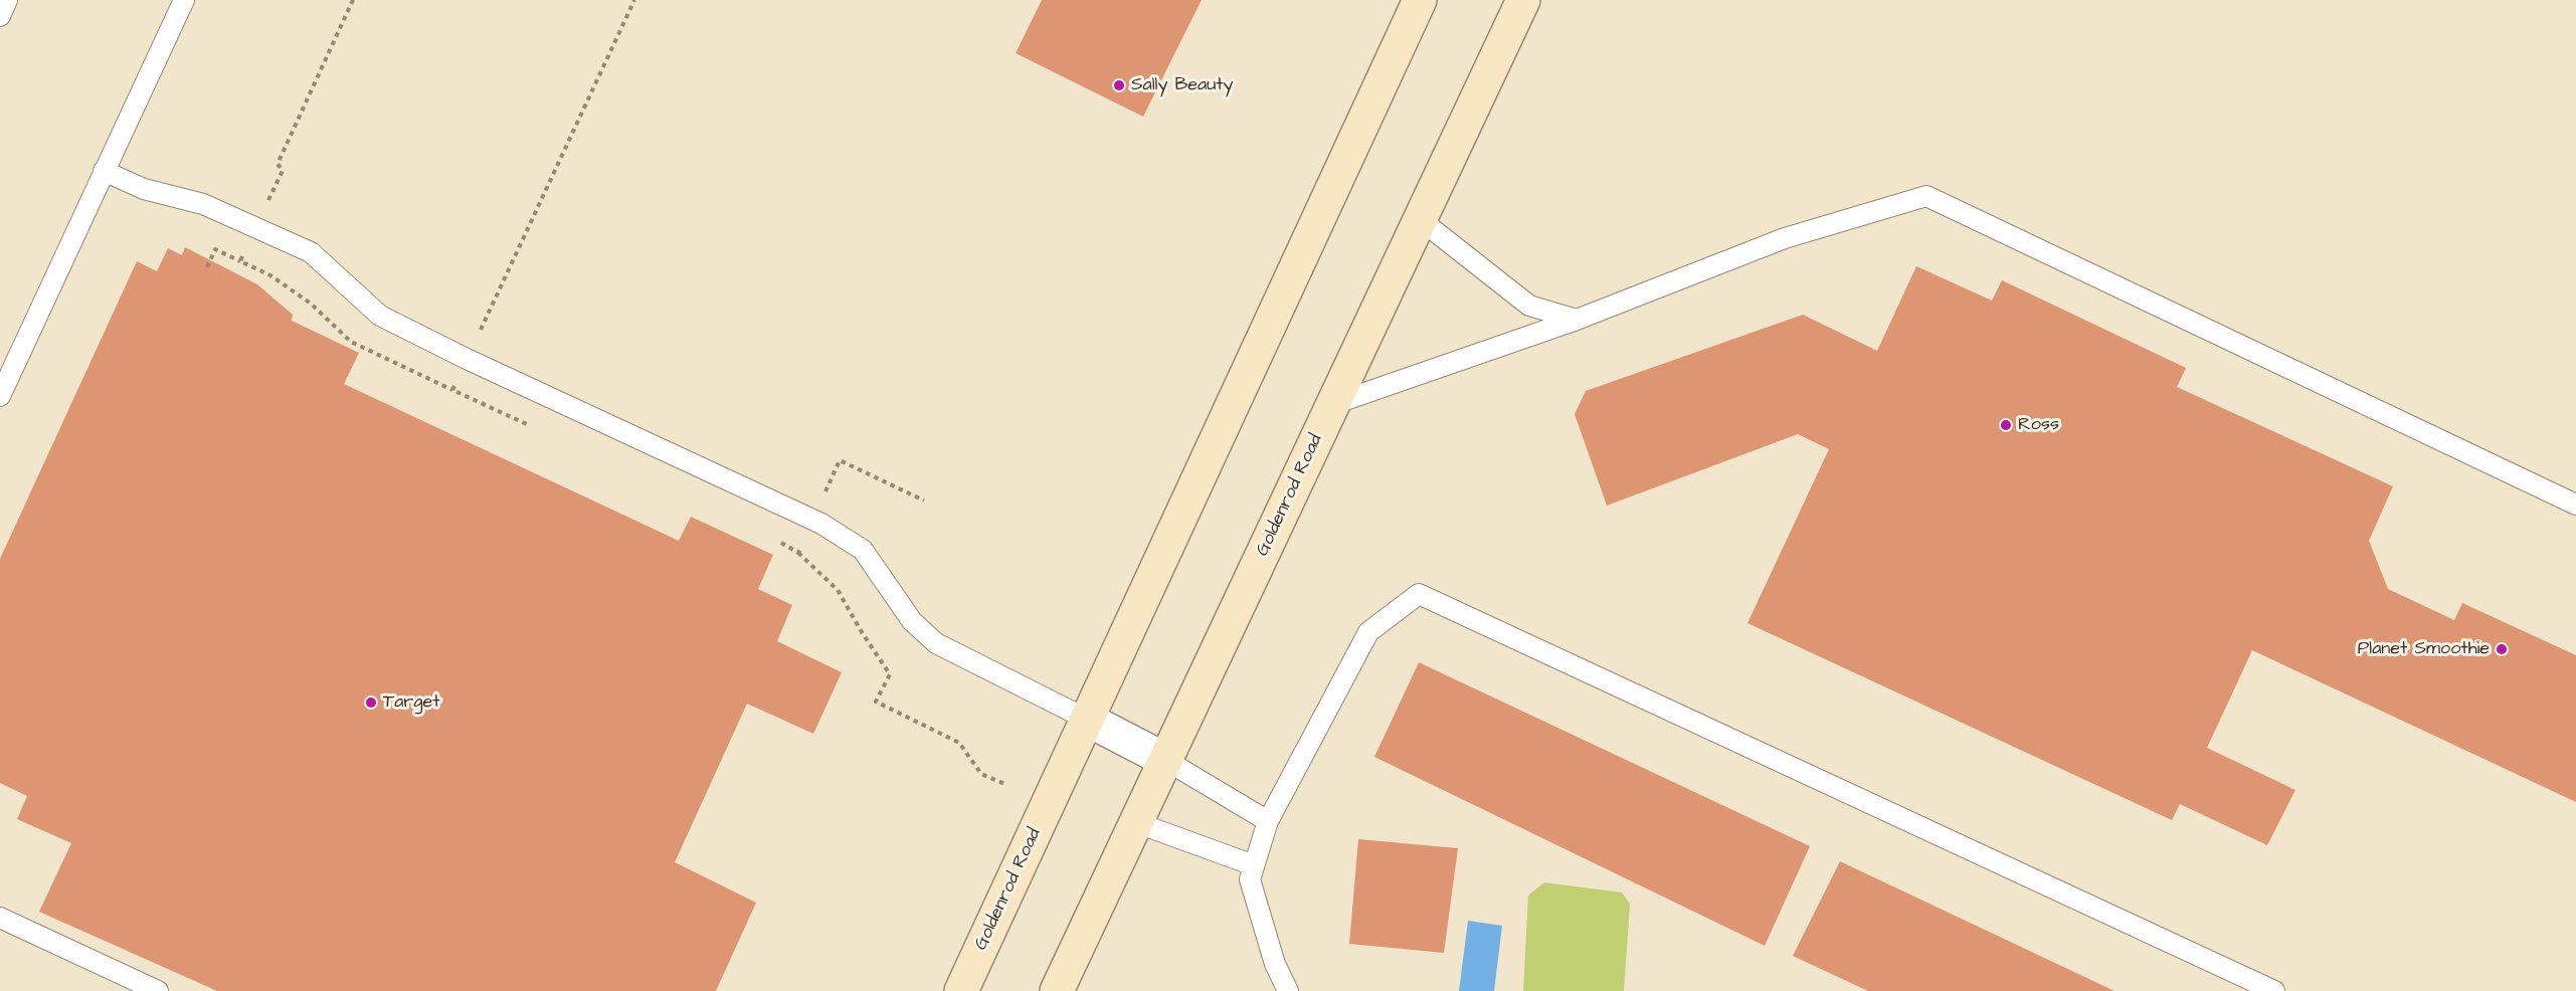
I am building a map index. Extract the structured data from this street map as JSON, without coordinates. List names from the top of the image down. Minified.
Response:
{"streets":{"main road":["Goldenrod Road"]},"places":["Sally Beauty","Ross","Planet Smoothie","Target"]}
